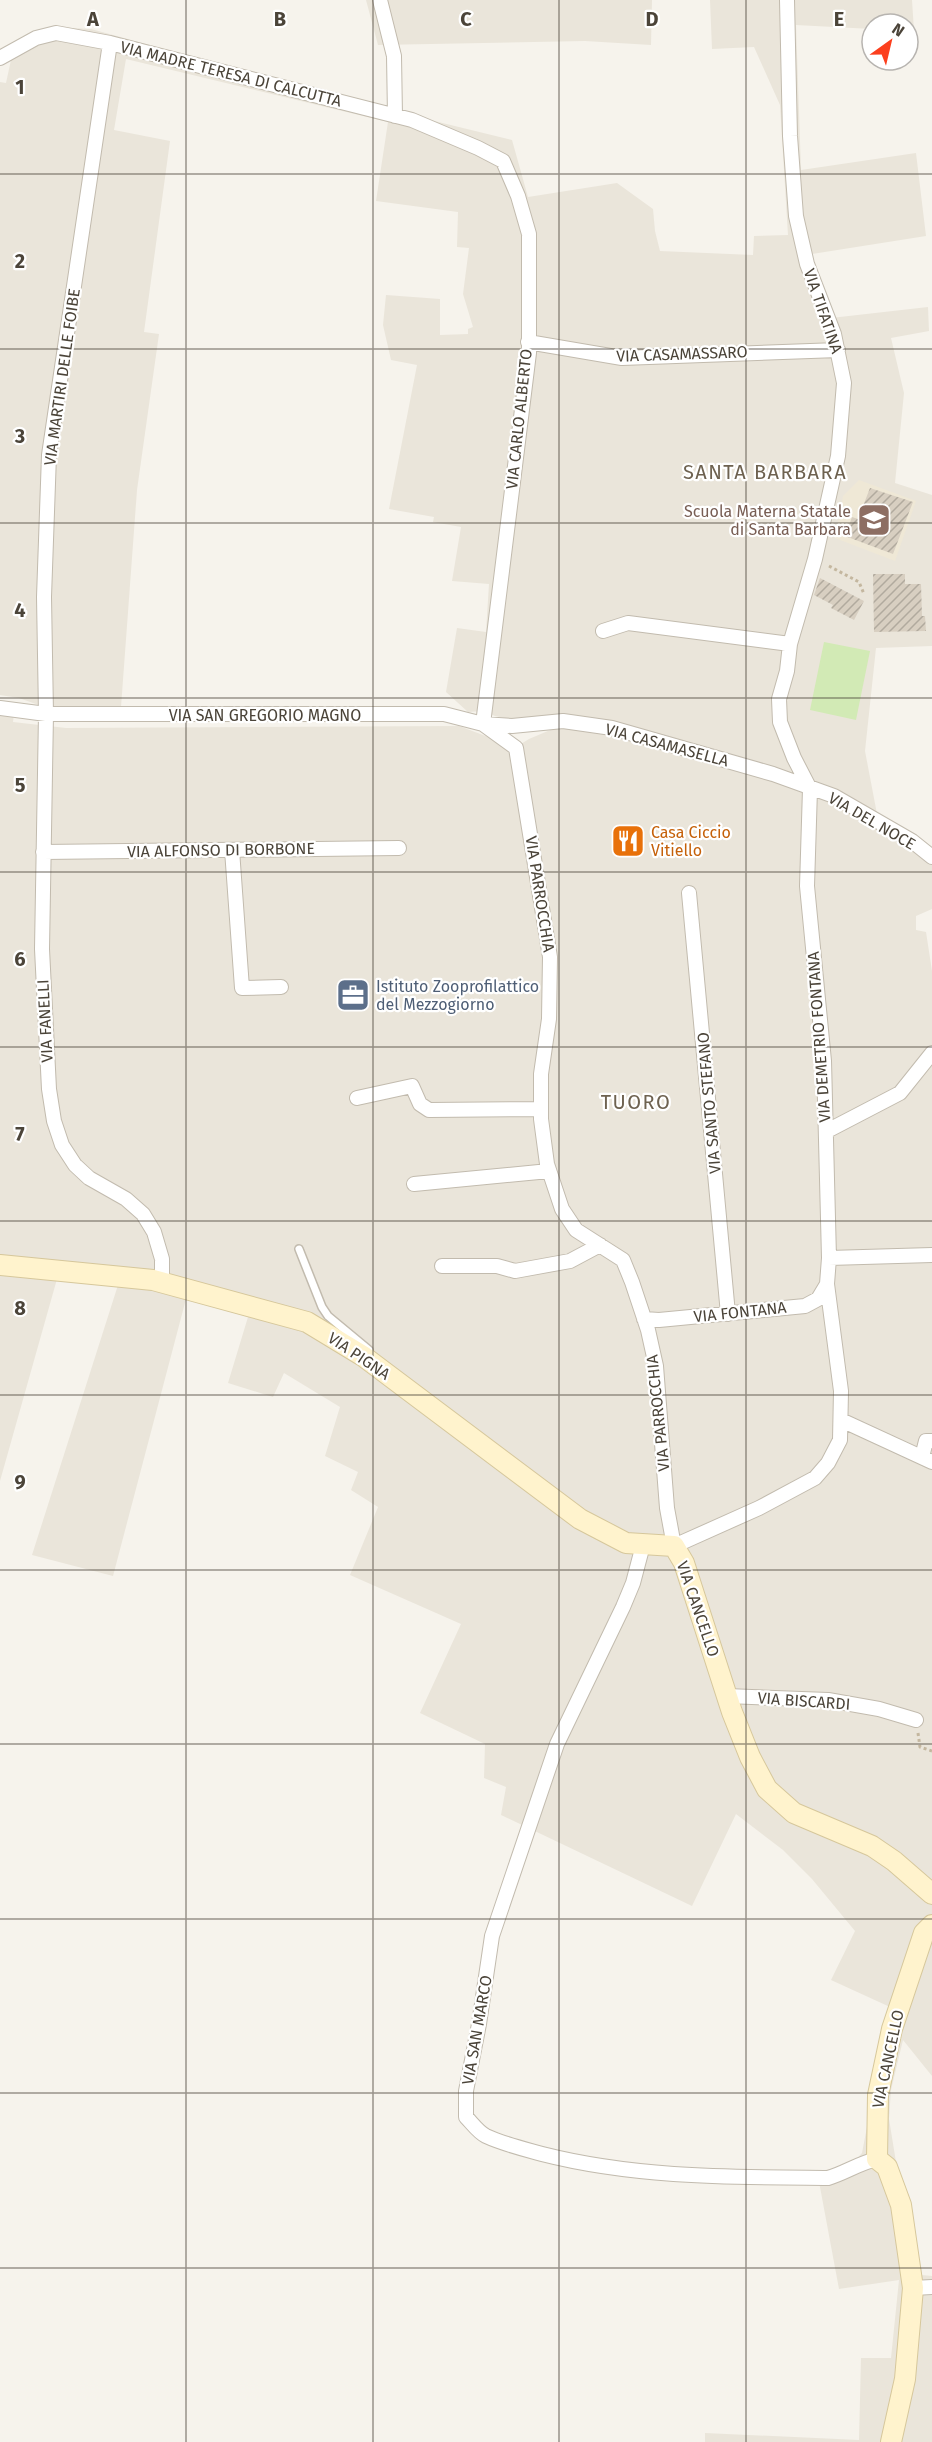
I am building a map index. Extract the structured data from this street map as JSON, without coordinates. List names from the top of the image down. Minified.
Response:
{"streets":{"street":["VIA MADRE TERESA DI CALCUTTA","VIA TIFATINA","VIA CASAMASSARO","VIA MARTIRI DELLE FOIBE","VIA CARLO ALBERTO","VIA SAN GREGORIO MAGNO","VIA CASAMASELLA","VIA DEL NOCE","VIA ALFONSO DI BORBONE","VIA PARROCCHIA","VIA FANELLI","VIA DEMETRIO FONTANA","VIA SANTO STEFANO","VIA FONTANA","VIA PIGNA","VIA CANCELLO","VIA BISCARDI","VIA SAN MARCO"]},"crossings":[["VIA MADRE TERESA DI CALCUTTA","VIA MARTIRI DELLE FOIBE"],["VIA MADRE TERESA DI CALCUTTA","VIA CARLO ALBERTO"],["VIA TIFATINA","VIA CASAMASSARO"],["VIA TIFATINA","VIA CASAMASELLA"],["VIA TIFATINA","VIA DEL NOCE"],["VIA TIFATINA","VIA DEMETRIO FONTANA"],["VIA CASAMASSARO","VIA CARLO ALBERTO"],["VIA MARTIRI DELLE FOIBE","VIA SAN GREGORIO MAGNO"],["VIA MARTIRI DELLE FOIBE","VIA FANELLI"],["VIA CARLO ALBERTO","VIA SAN GREGORIO MAGNO"],["VIA CARLO ALBERTO","VIA CASAMASELLA"],["VIA CARLO ALBERTO","VIA PARROCCHIA"],["VIA SAN GREGORIO MAGNO","VIA CASAMASELLA"],["VIA SAN GREGORIO MAGNO","VIA PARROCCHIA"],["VIA SAN GREGORIO MAGNO","VIA FANELLI"],["VIA CASAMASELLA","VIA DEL NOCE"],["VIA CASAMASELLA","VIA PARROCCHIA"],["VIA CASAMASELLA","VIA DEMETRIO FONTANA"],["VIA DEL NOCE","VIA DEMETRIO FONTANA"],["VIA ALFONSO DI BORBONE","VIA FANELLI"],["VIA PARROCCHIA","VIA DEMETRIO FONTANA"],["VIA PARROCCHIA","VIA FONTANA"],["VIA PARROCCHIA","VIA PIGNA"],["VIA PARROCCHIA","VIA CANCELLO"],["VIA FANELLI","VIA PIGNA"],["VIA DEMETRIO FONTANA","VIA FONTANA"],["VIA DEMETRIO FONTANA","VIA PIGNA"],["VIA DEMETRIO FONTANA","VIA CANCELLO"],["VIA SANTO STEFANO","VIA FONTANA"],["VIA PIGNA","VIA CANCELLO"],["VIA PIGNA","VIA SAN MARCO"],["VIA CANCELLO","VIA BISCARDI"],["VIA CANCELLO","VIA SAN MARCO"]],"districts":["SANTA BARBARA","TUORO"],"places":{"school or university":["Scuola Materna Statale di Santa Barbara"],"restaurant":["Casa Ciccio Vitiello"],"office":["Istituto Zooprofilattico del Mezzogiorno"]},"north":"top right","grid":{"columns":["A","B","C","D","E"],"rows":["1","2","3","4","5","6","7","8","9"]}}
